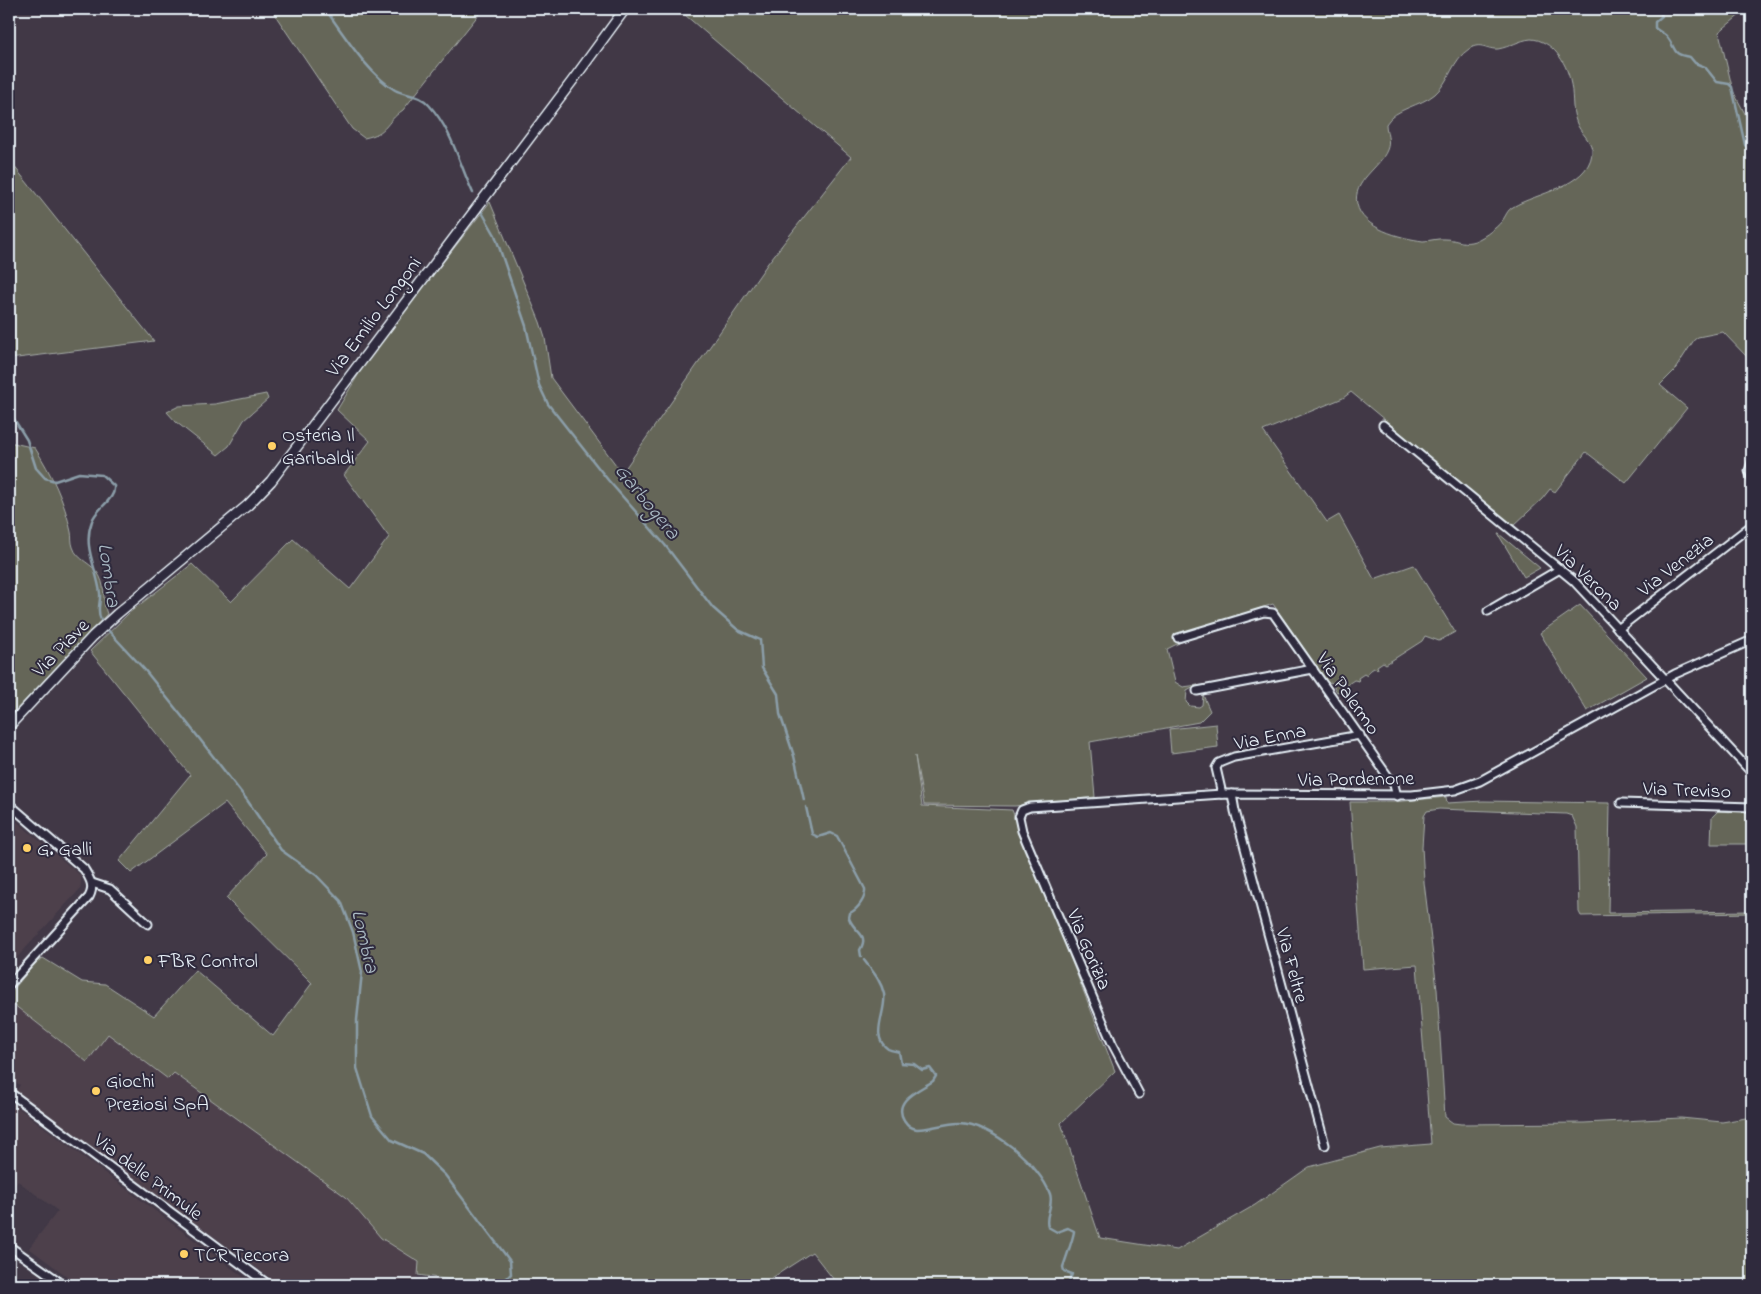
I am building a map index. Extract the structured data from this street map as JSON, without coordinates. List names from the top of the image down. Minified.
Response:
{"streets":{"street":["Via Emilio Longoni","Via Venezia","Via Verona","Via Piave","Via Palermo","Via Enna","Via Pordenone","Via Treviso","Via Gorizia","Via Feltre","Via delle Primule"]},"crossings":[["Via Emilio Longoni","Via Piave"],["Via Venezia","Via Verona"],["Via Verona","Via Pordenone"],["Via Palermo","Via Enna"],["Via Palermo","Via Pordenone"],["Via Enna","Via Pordenone"],["Via Pordenone","Via Gorizia"],["Via Pordenone","Via Feltre"]],"water":["Garbogera","Lombra"],"places":["Osteria Il Garibaldi","G. Galli","FBR Control","Giochi Preziosi SpA","TCR Tecora"]}
